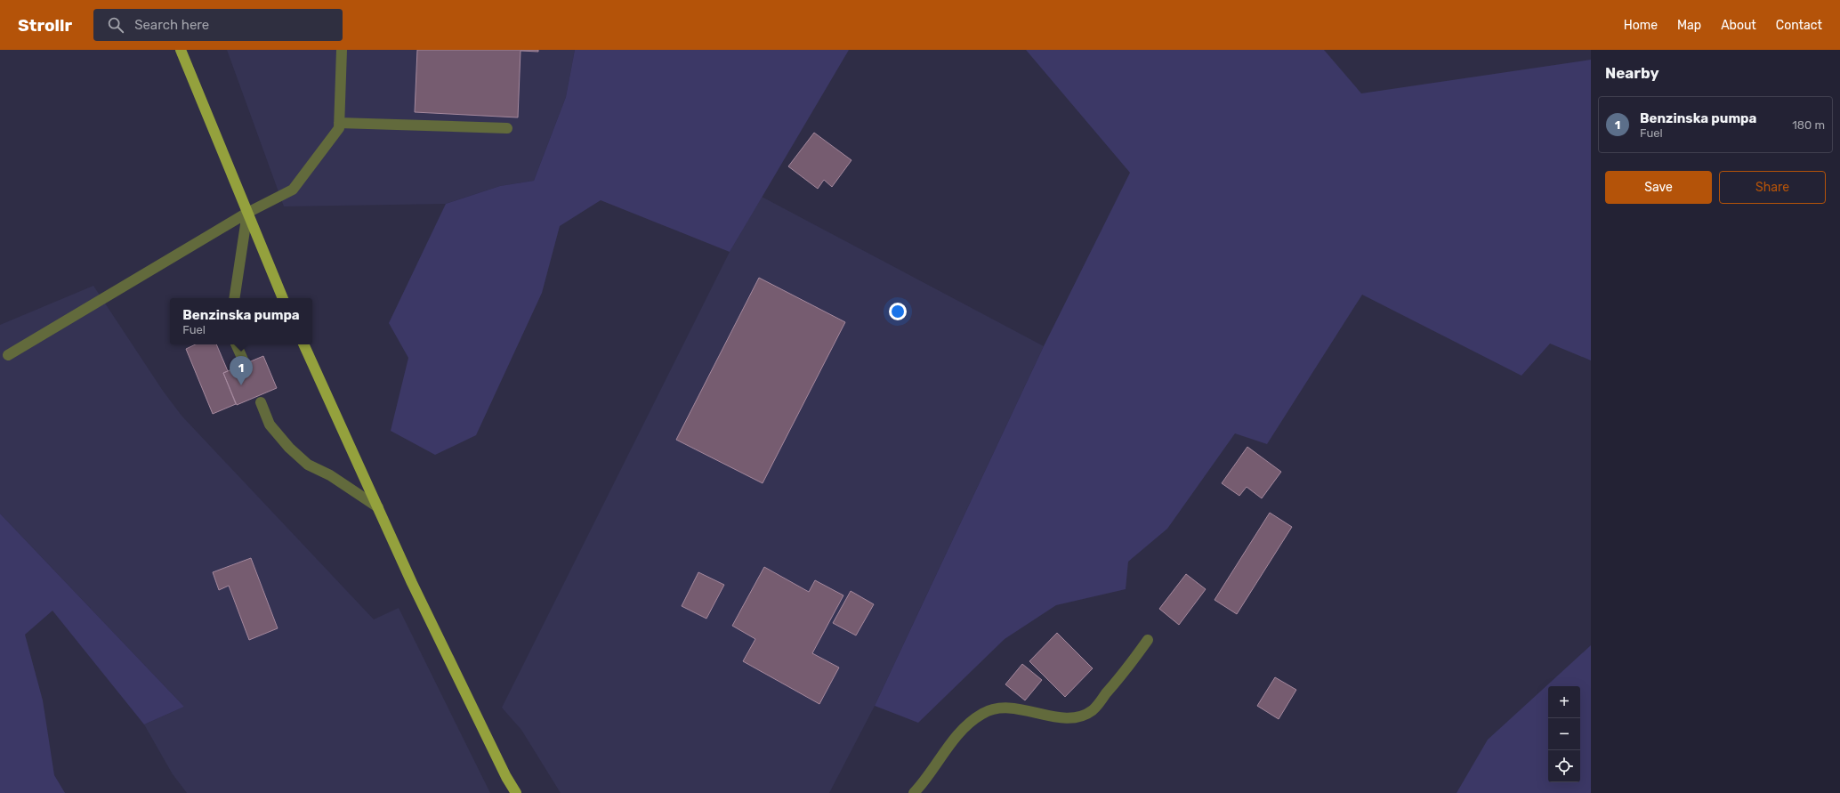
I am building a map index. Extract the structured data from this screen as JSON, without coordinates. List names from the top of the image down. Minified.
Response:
{"page":{"header":"Strollr","search":"Search here","nav":["Home","Map","About","Contact"],"heading":"Nearby","list":[{"mark":"1","name":"Benzinska pumpa","note":"Fuel","value":"180 m"}],"buttons":["Save","Share"],"popup":["Benzinska pumpa","Fuel"],"pins":"1","map_buttons":["+","−"]}}
